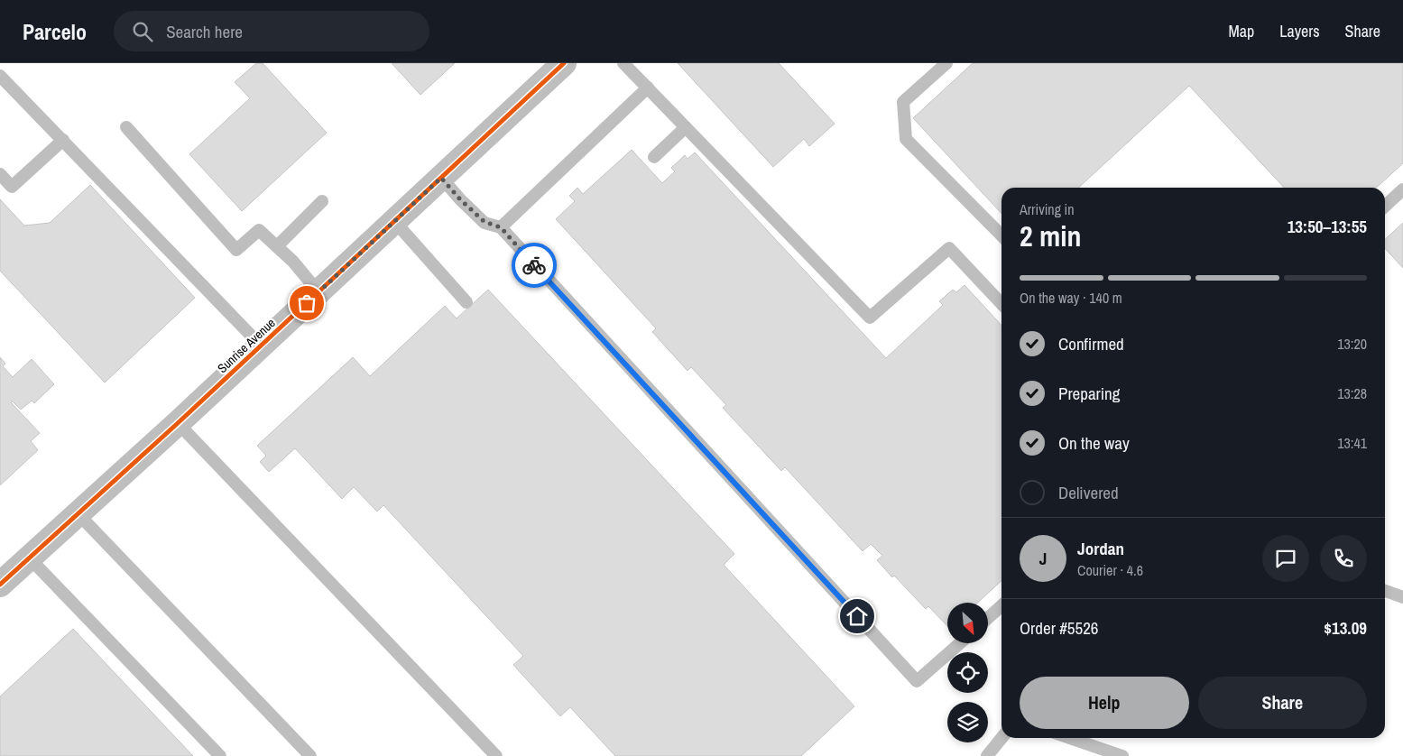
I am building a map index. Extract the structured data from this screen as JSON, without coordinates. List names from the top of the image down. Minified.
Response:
{"streets":{"street":["Sunrise Avenue"]},"north":"bottom right","page":{"header":"Parcelo","search":"Search here","nav":["Map","Layers","Share"],"heading":["2 min","Arriving in","13:50–13:55"],"panel":["Jordan","Courier · 4.6","Order #5526","$13.09"],"bar":"On the way · 140 m","list":[["Confirmed","13:20"],["Preparing","13:28"],["On the way","13:41"],"Delivered"],"round":"J","buttons":["Help","Share"]}}
